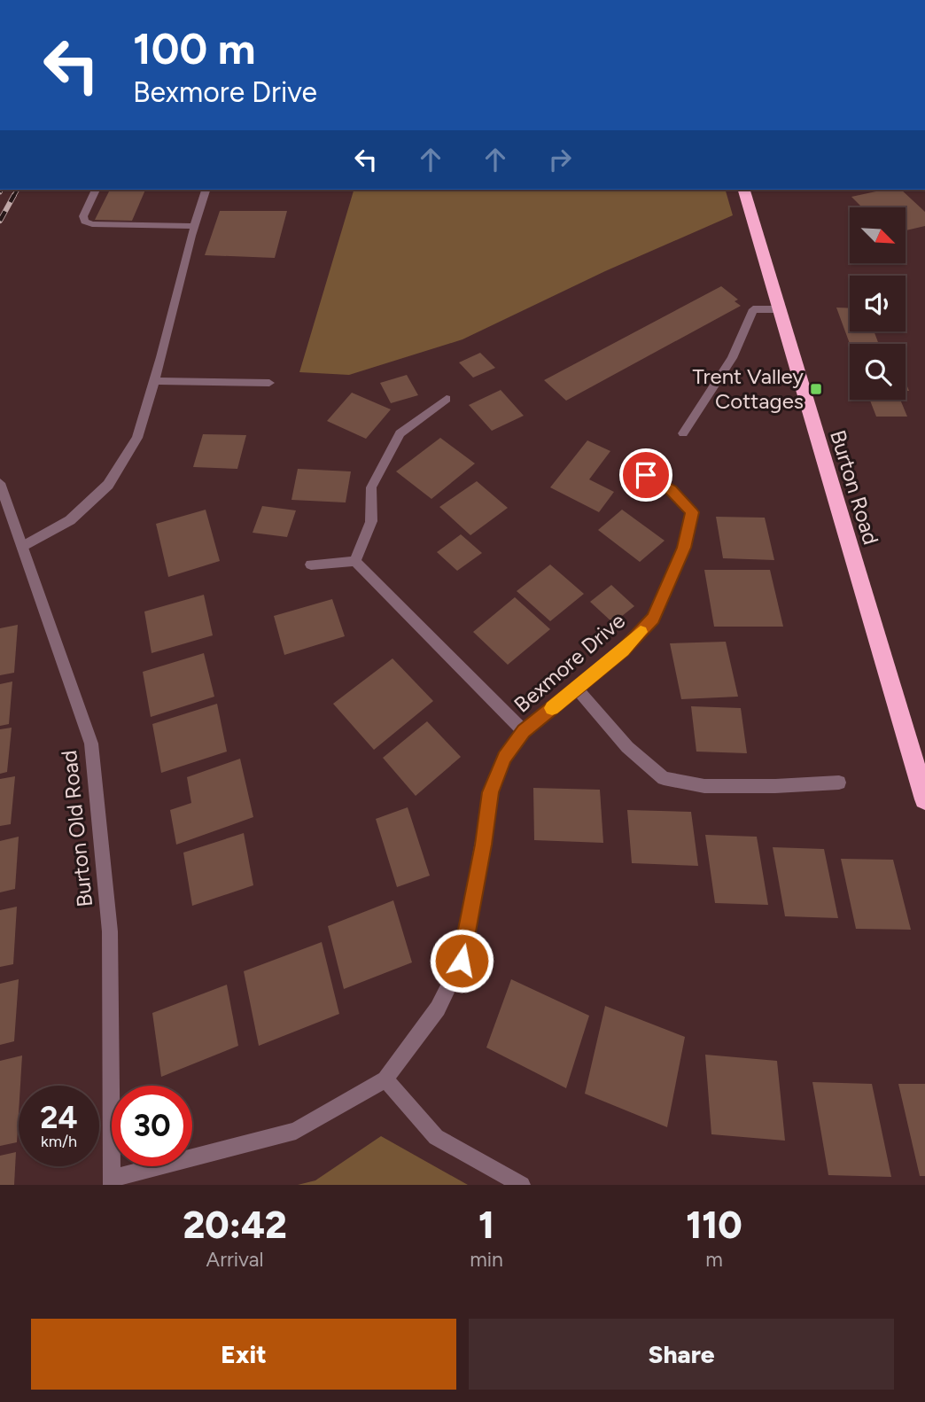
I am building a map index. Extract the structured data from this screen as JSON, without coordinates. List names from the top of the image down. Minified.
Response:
{"streets":{"highway":["Burton Road"],"street":["Bexmore Drive","Burton Old Road"]},"crossings":[["Bexmore Drive","Burton Old Road"]],"places":{"transit":["Trent Valley Cottages"]},"north":"bottom right","page":{"turn":["100 m","Bexmore Drive"],"speed":"24 km/h","limit":"30","eta":["20:42","Arrival","1","min","110","m"],"buttons":["Exit","Share"]}}
